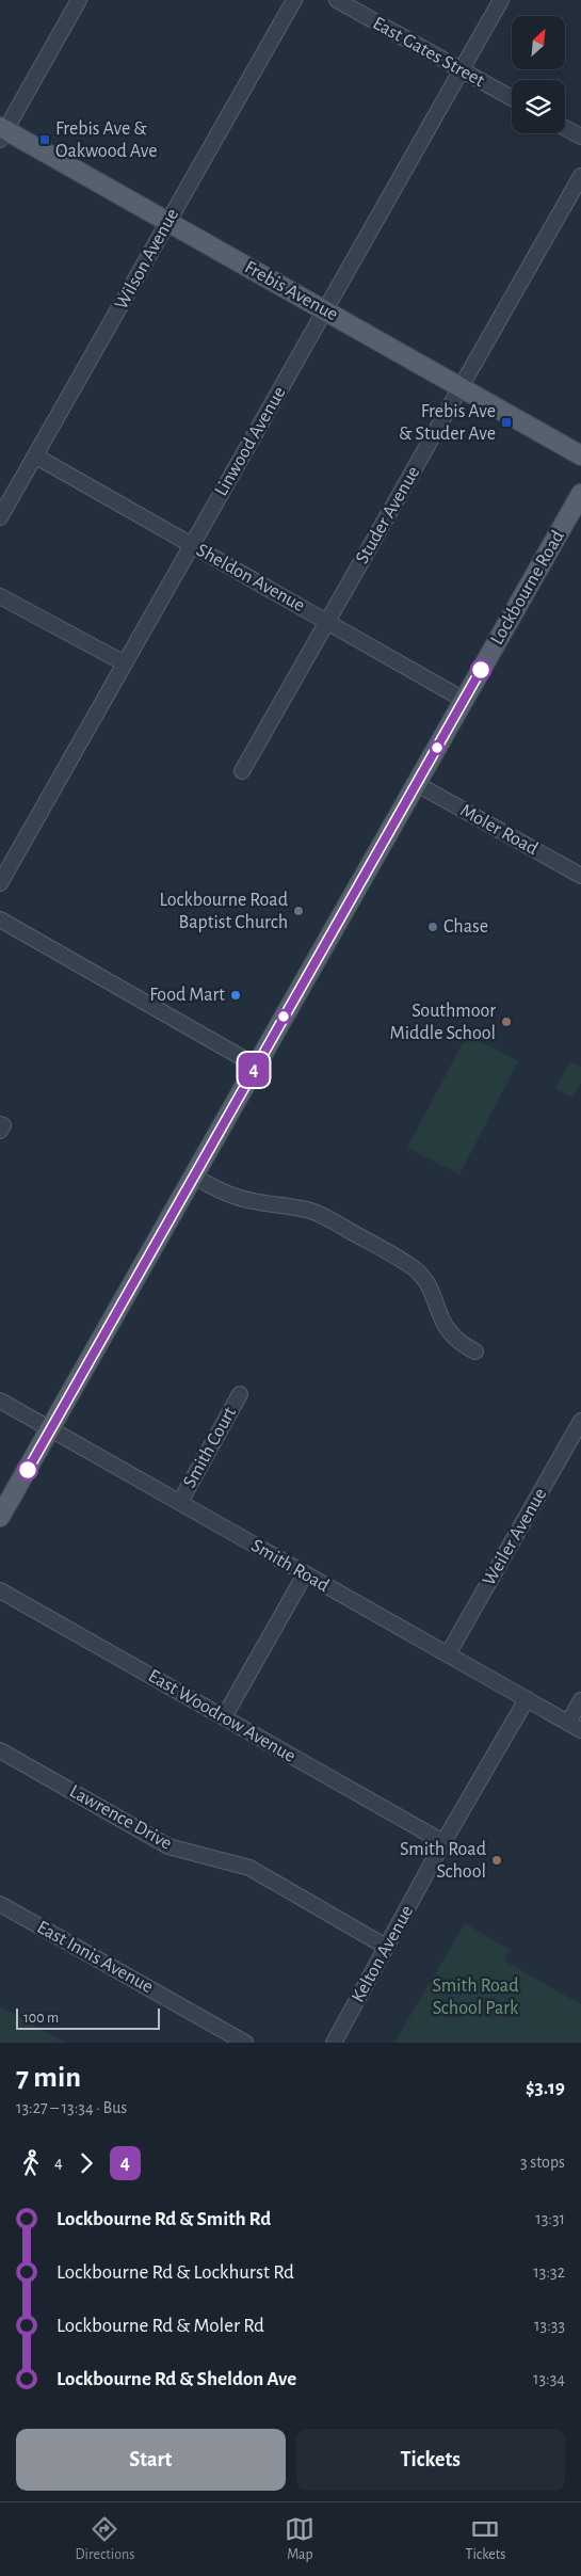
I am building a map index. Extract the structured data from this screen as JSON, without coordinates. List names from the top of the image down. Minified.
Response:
{"streets":{"main road":["Frebis Avenue","Lockbourne Road"],"street":["East Gates Street","Wilson Avenue","Linwood Avenue","Studer Avenue","Sheldon Avenue","Moler Road","Smith Court","Weiler Avenue","Smith Road","East Woodrow Avenue","Lawrence Drive","Kelton Avenue","East Innis Avenue"]},"crossings":[["East Gates Street","Linwood Avenue"],["Wilson Avenue","Frebis Avenue"],["Wilson Avenue","Sheldon Avenue"],["Frebis Avenue","Linwood Avenue"],["Frebis Avenue","Studer Avenue"],["Linwood Avenue","Sheldon Avenue"],["Studer Avenue","Sheldon Avenue"],["Sheldon Avenue","Lockbourne Road"],["Lockbourne Road","Moler Road"],["Lockbourne Road","Smith Road"],["Smith Court","Smith Road"],["Weiler Avenue","Smith Road"],["Smith Road","Kelton Avenue"],["East Woodrow Avenue","Kelton Avenue"],["Lawrence Drive","Kelton Avenue"]],"parks":["Smith Road School Park"],"places":{"transit":["Frebis Ave & Oakwood Ave","Frebis Ave & Studer Ave"],"other":["Lockbourne Road Baptist Church","Chase","Food Mart","Southmoor Middle School","Smith Road School"]},"lines":["bus line 4"],"scale_bar":"100 m","north":"top right","page":{"on_map":"4","scale":"100 m","heading":["7 min","13:27 – 13:34 · Bus","$3.19"],"legs":["4","4","3 stops"],"list":[{"name":"Lockbourne Rd & Smith Rd","value":"13:31"},{"name":"Lockbourne Rd & Lockhurst Rd","value":"13:32"},{"name":"Lockbourne Rd & Moler Rd","value":"13:33"},{"name":"Lockbourne Rd & Sheldon Ave","value":"13:34"}],"buttons":["Start","Tickets"],"tabs":["Directions","Map","Tickets"]}}
